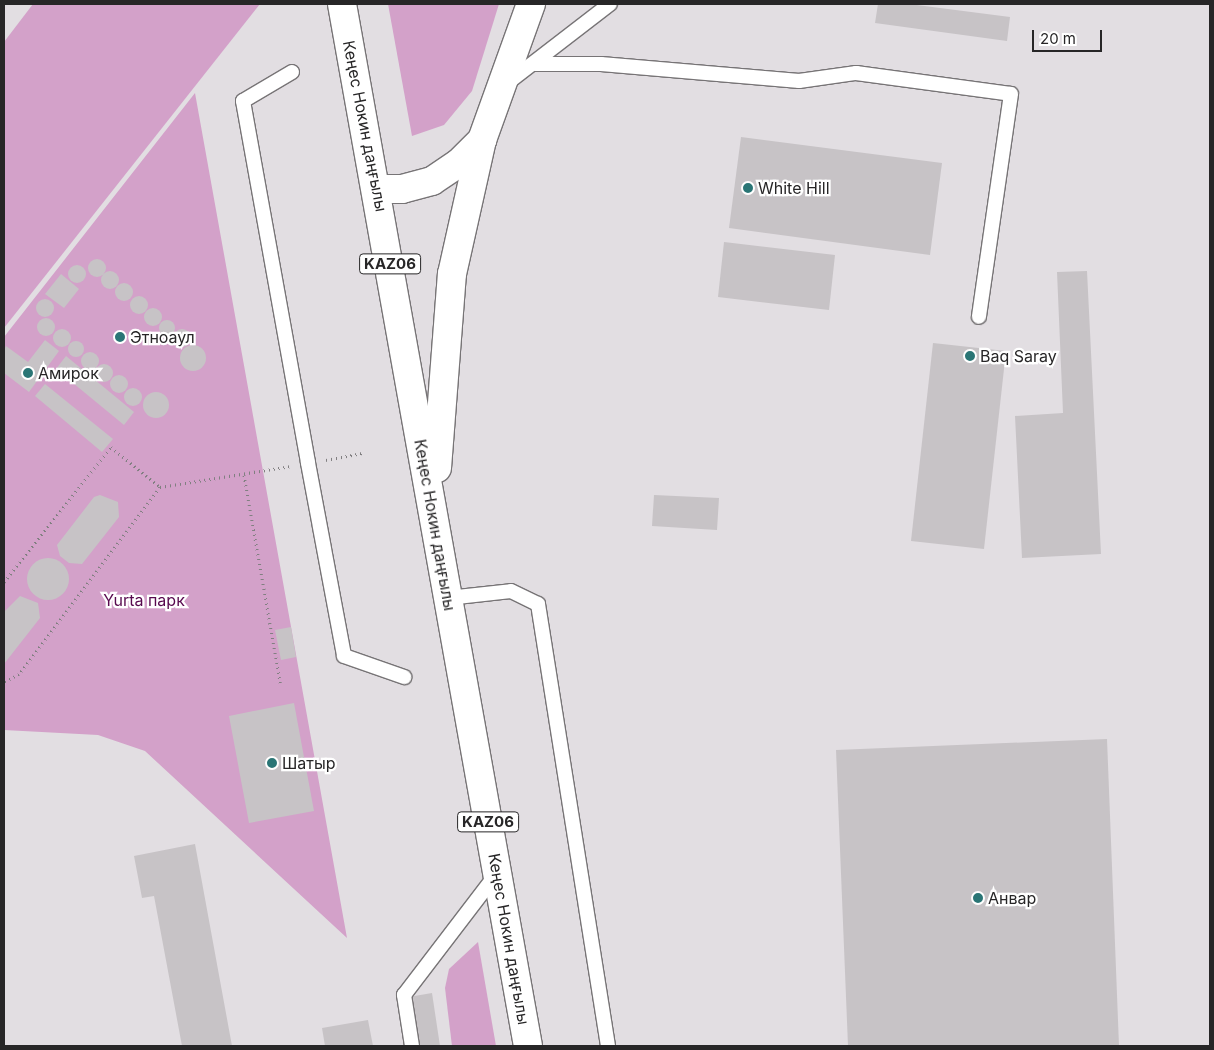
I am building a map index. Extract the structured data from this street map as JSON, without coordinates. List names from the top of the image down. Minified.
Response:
{"streets":{"highway":["Кеңес Нокин даңғылы","KАZ06"]},"parks":["Yurta парк"],"places":["White Hill","Этноаул","Baq Saray","Амирок","Шатыр","Анвар"],"scale_bar":"20 m"}
